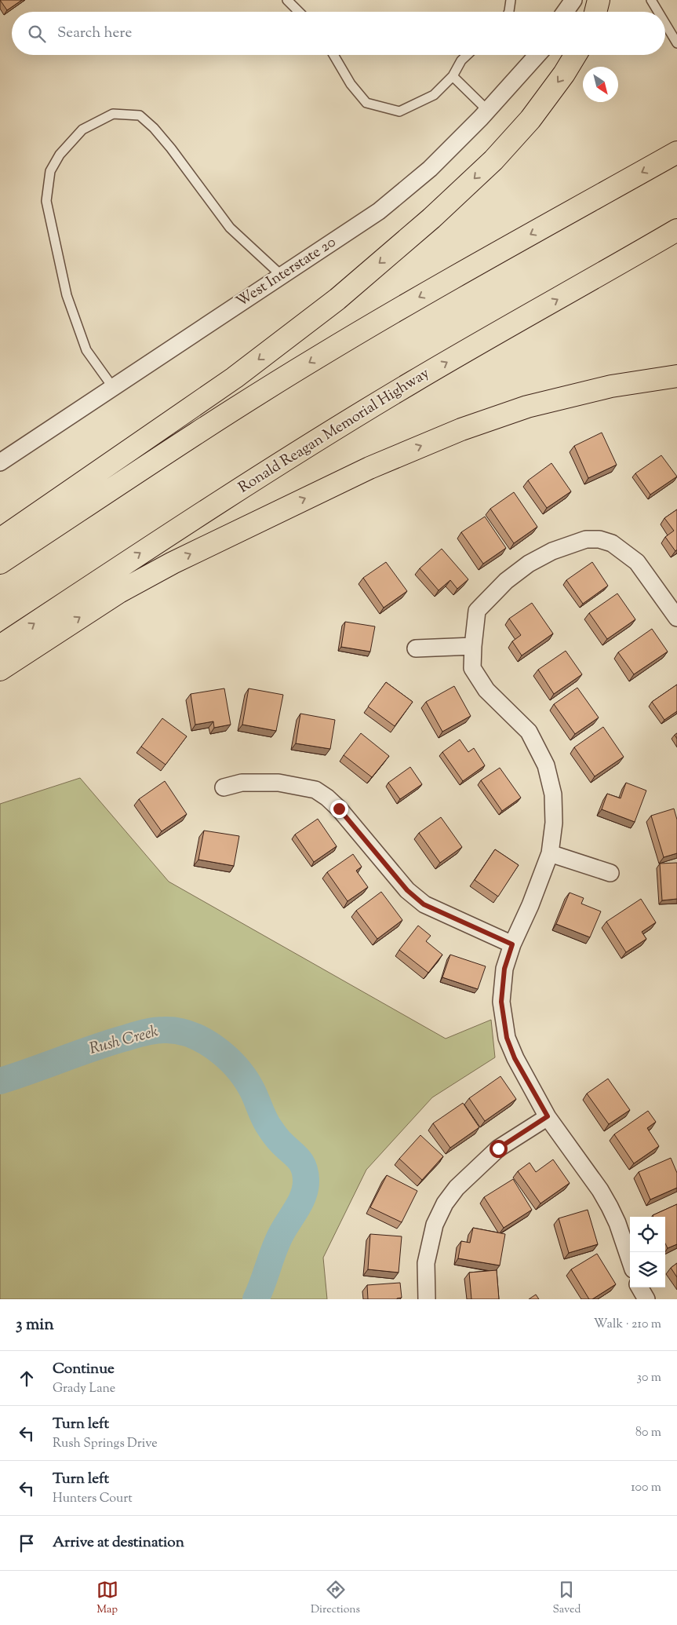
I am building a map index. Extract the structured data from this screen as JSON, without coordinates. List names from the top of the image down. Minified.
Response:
{"streets":{"highway":["Ronald Reagan Memorial Highway"],"street":["West Interstate 20"]},"water":["Rush Creek"],"north":"bottom right","page":{"search":"Search here","heading":["3 min","Walk · 210 m"],"list":[["Continue","Grady Lane","30 m"],["Turn left","Rush Springs Drive","80 m"],["Turn left","Hunters Court","100 m"],"Arrive at destination"],"nav":["Map","Directions","Saved"]}}
